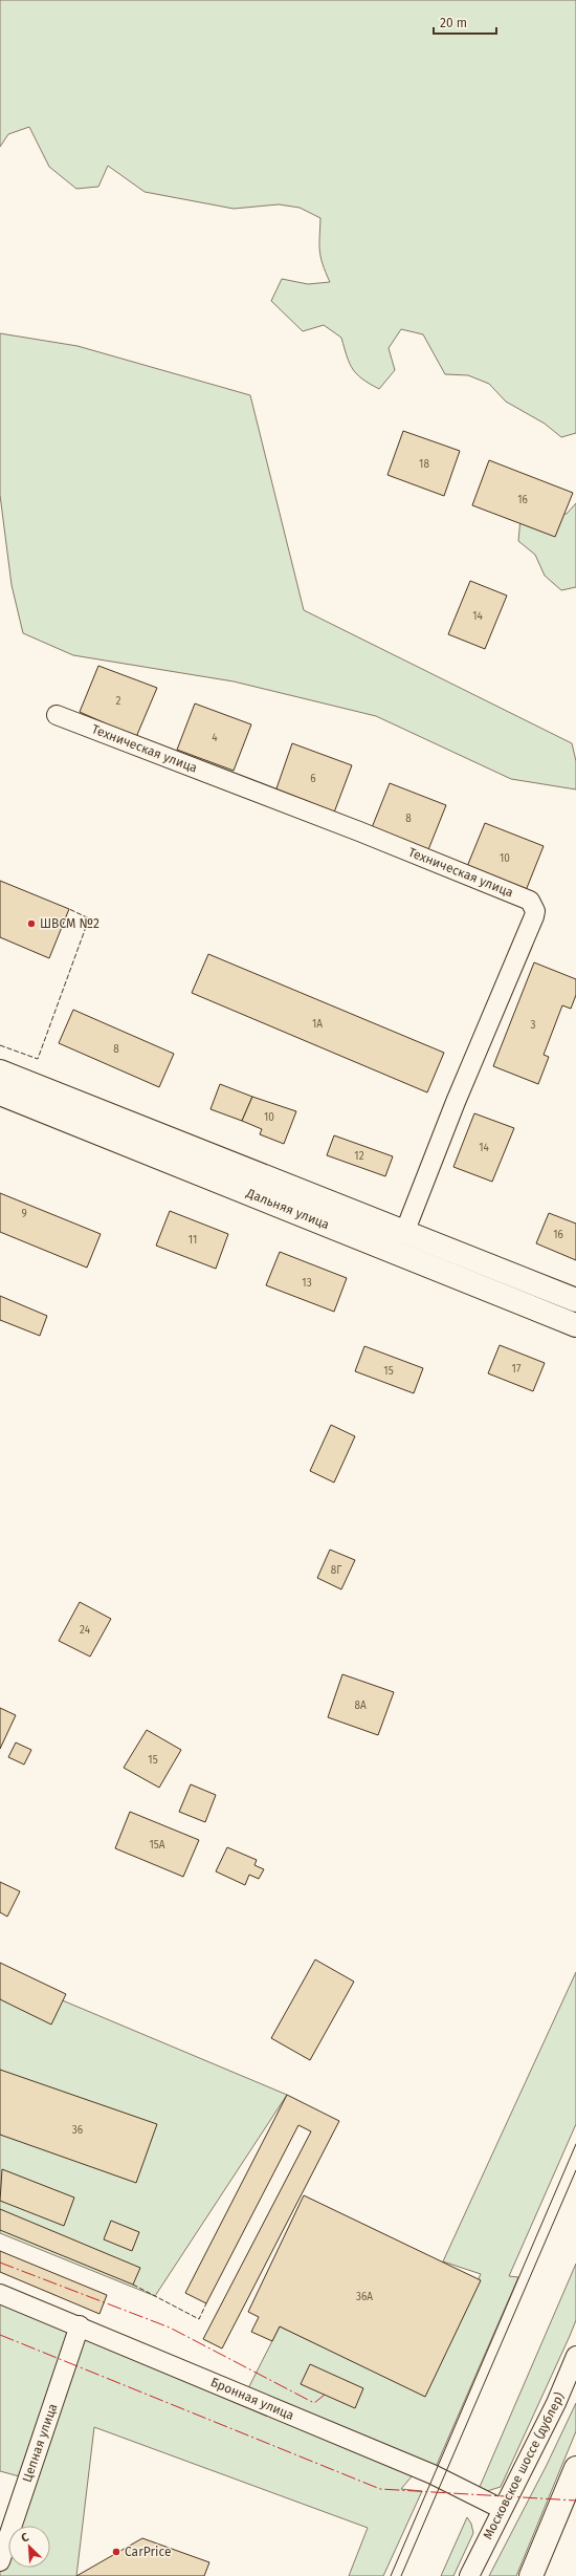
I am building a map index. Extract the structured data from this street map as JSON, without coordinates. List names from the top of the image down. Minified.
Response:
{"streets":{"main road":["Дальняя улица"],"street":["Техническая улица","Бронная улица","Цепная улица","Московское шоссе (дублер)"]},"crossings":[["Техническая улица","Дальняя улица"],["Бронная улица","Цепная улица"],["Бронная улица","Московское шоссе (дублер)"]],"places":["ШВСМ №2","CarPrice"],"house_numbers":["18","16","14","2","4","6","8","10","1А","3","8","10","14","12","9","16","11","13","17","15","8Г","24","8А","15","15А","36","36А"],"scale_bar":"20 m","north":"top left"}
